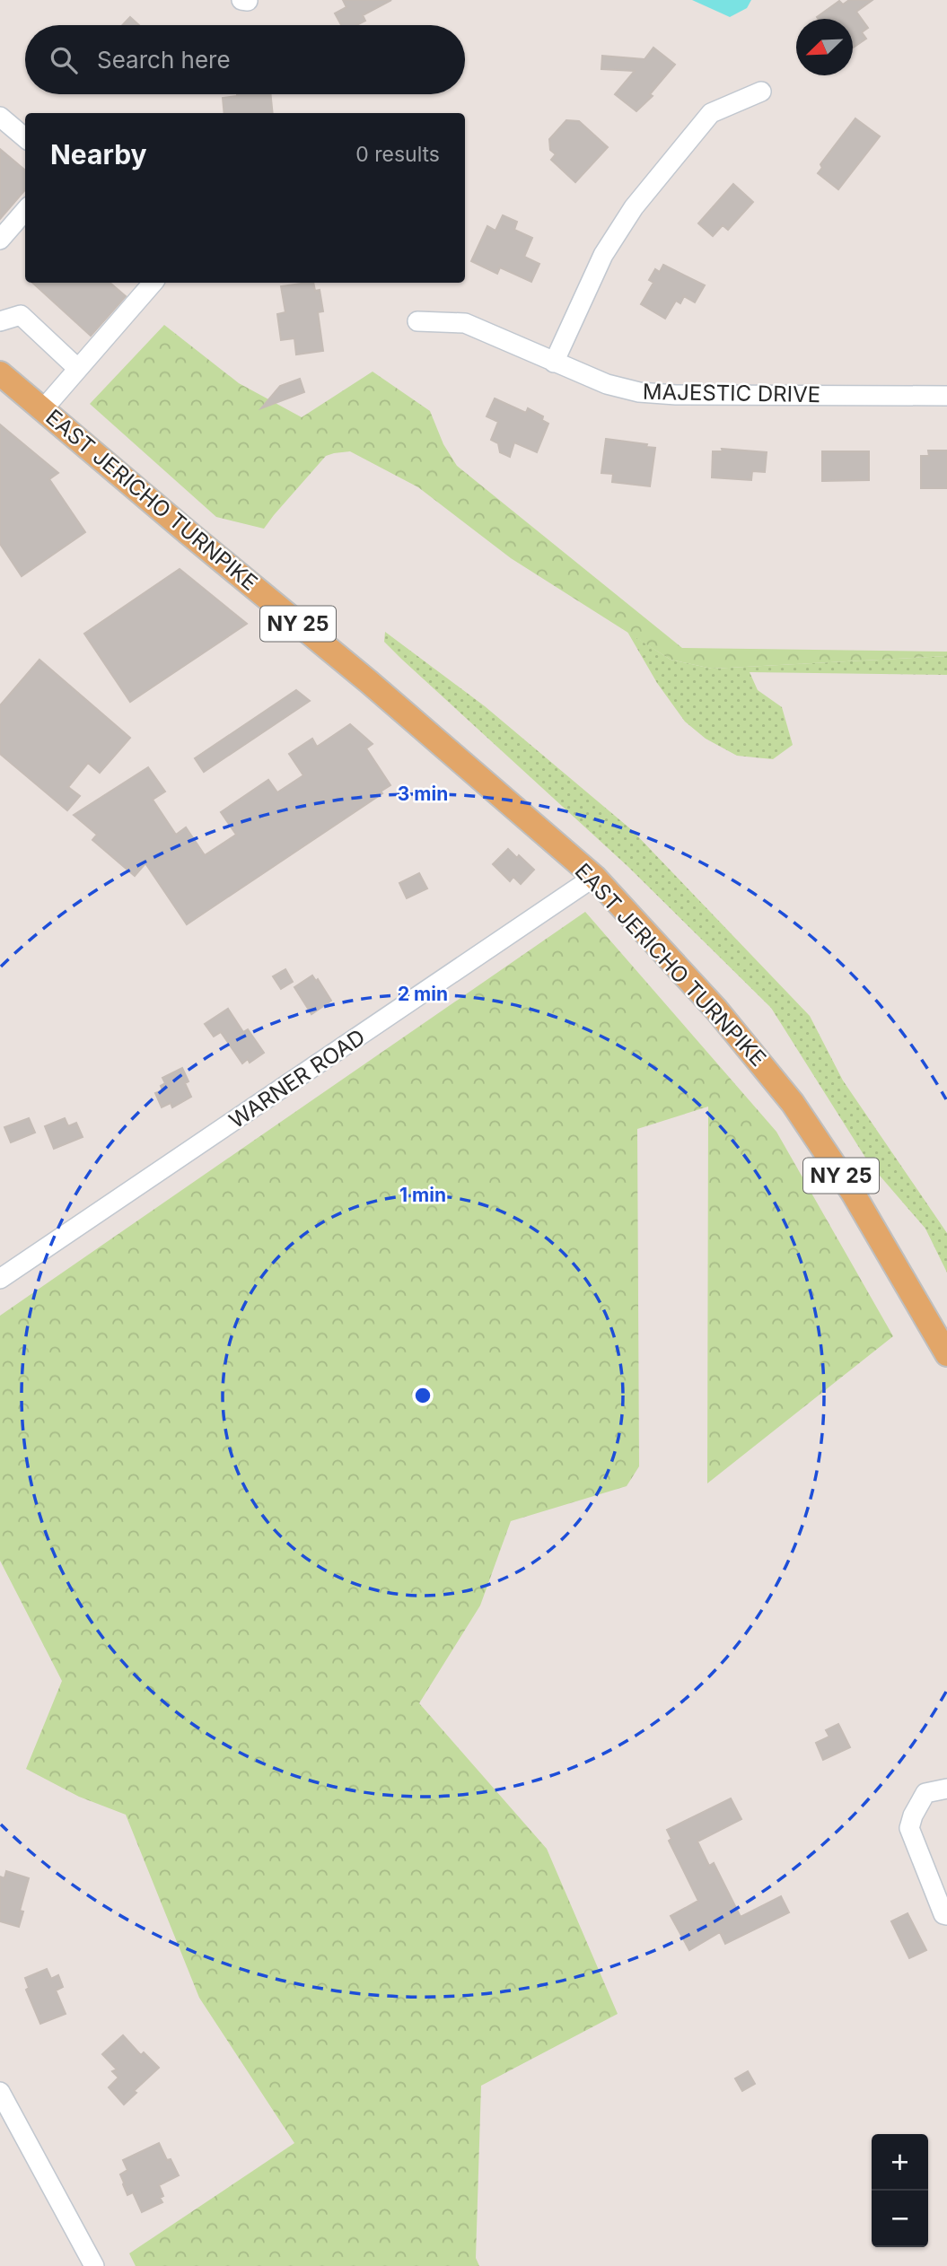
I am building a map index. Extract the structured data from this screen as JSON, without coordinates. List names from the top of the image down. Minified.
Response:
{"streets":{"main road":["EAST JERICHO TURNPIKE","NY 25"],"street":["MAJESTIC DRIVE","WARNER ROAD"]},"crossings":[["EAST JERICHO TURNPIKE","WARNER ROAD"]],"north":"bottom left","page":{"search":"Search here","heading":["Nearby","0 results"],"map_buttons":["+","−"]},"rings":["3 min","2 min","1 min"]}
